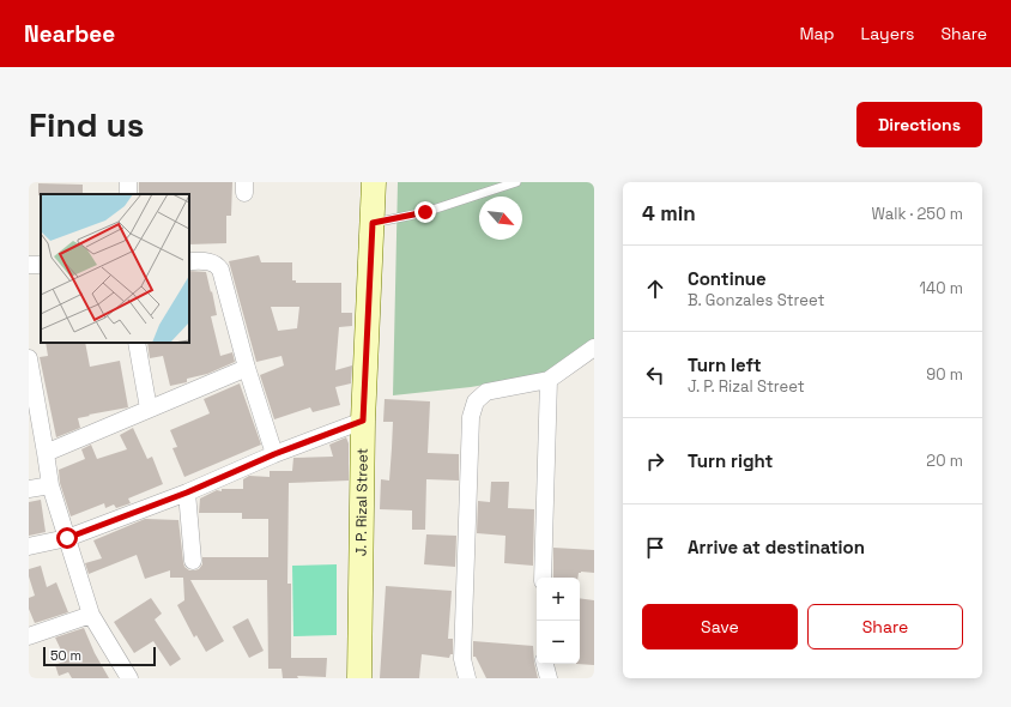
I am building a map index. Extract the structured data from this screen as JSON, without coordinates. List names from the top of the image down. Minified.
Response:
{"streets":{"street":["J. P. Rizal Street"]},"scale_bar":"50 m","north":"bottom right","page":{"header":"Nearbee","nav":["Map","Layers","Share"],"buttons":["Directions",["Save","Share"]],"title":"Find us","heading":["4 min","Walk · 250 m"],"list":[["Continue","B. Gonzales Street","140 m"],["Turn left","J. P. Rizal Street","90 m"],["Turn right","20 m"],"Arrive at destination"],"map_buttons":["+","−"],"scale":"50 m"}}
